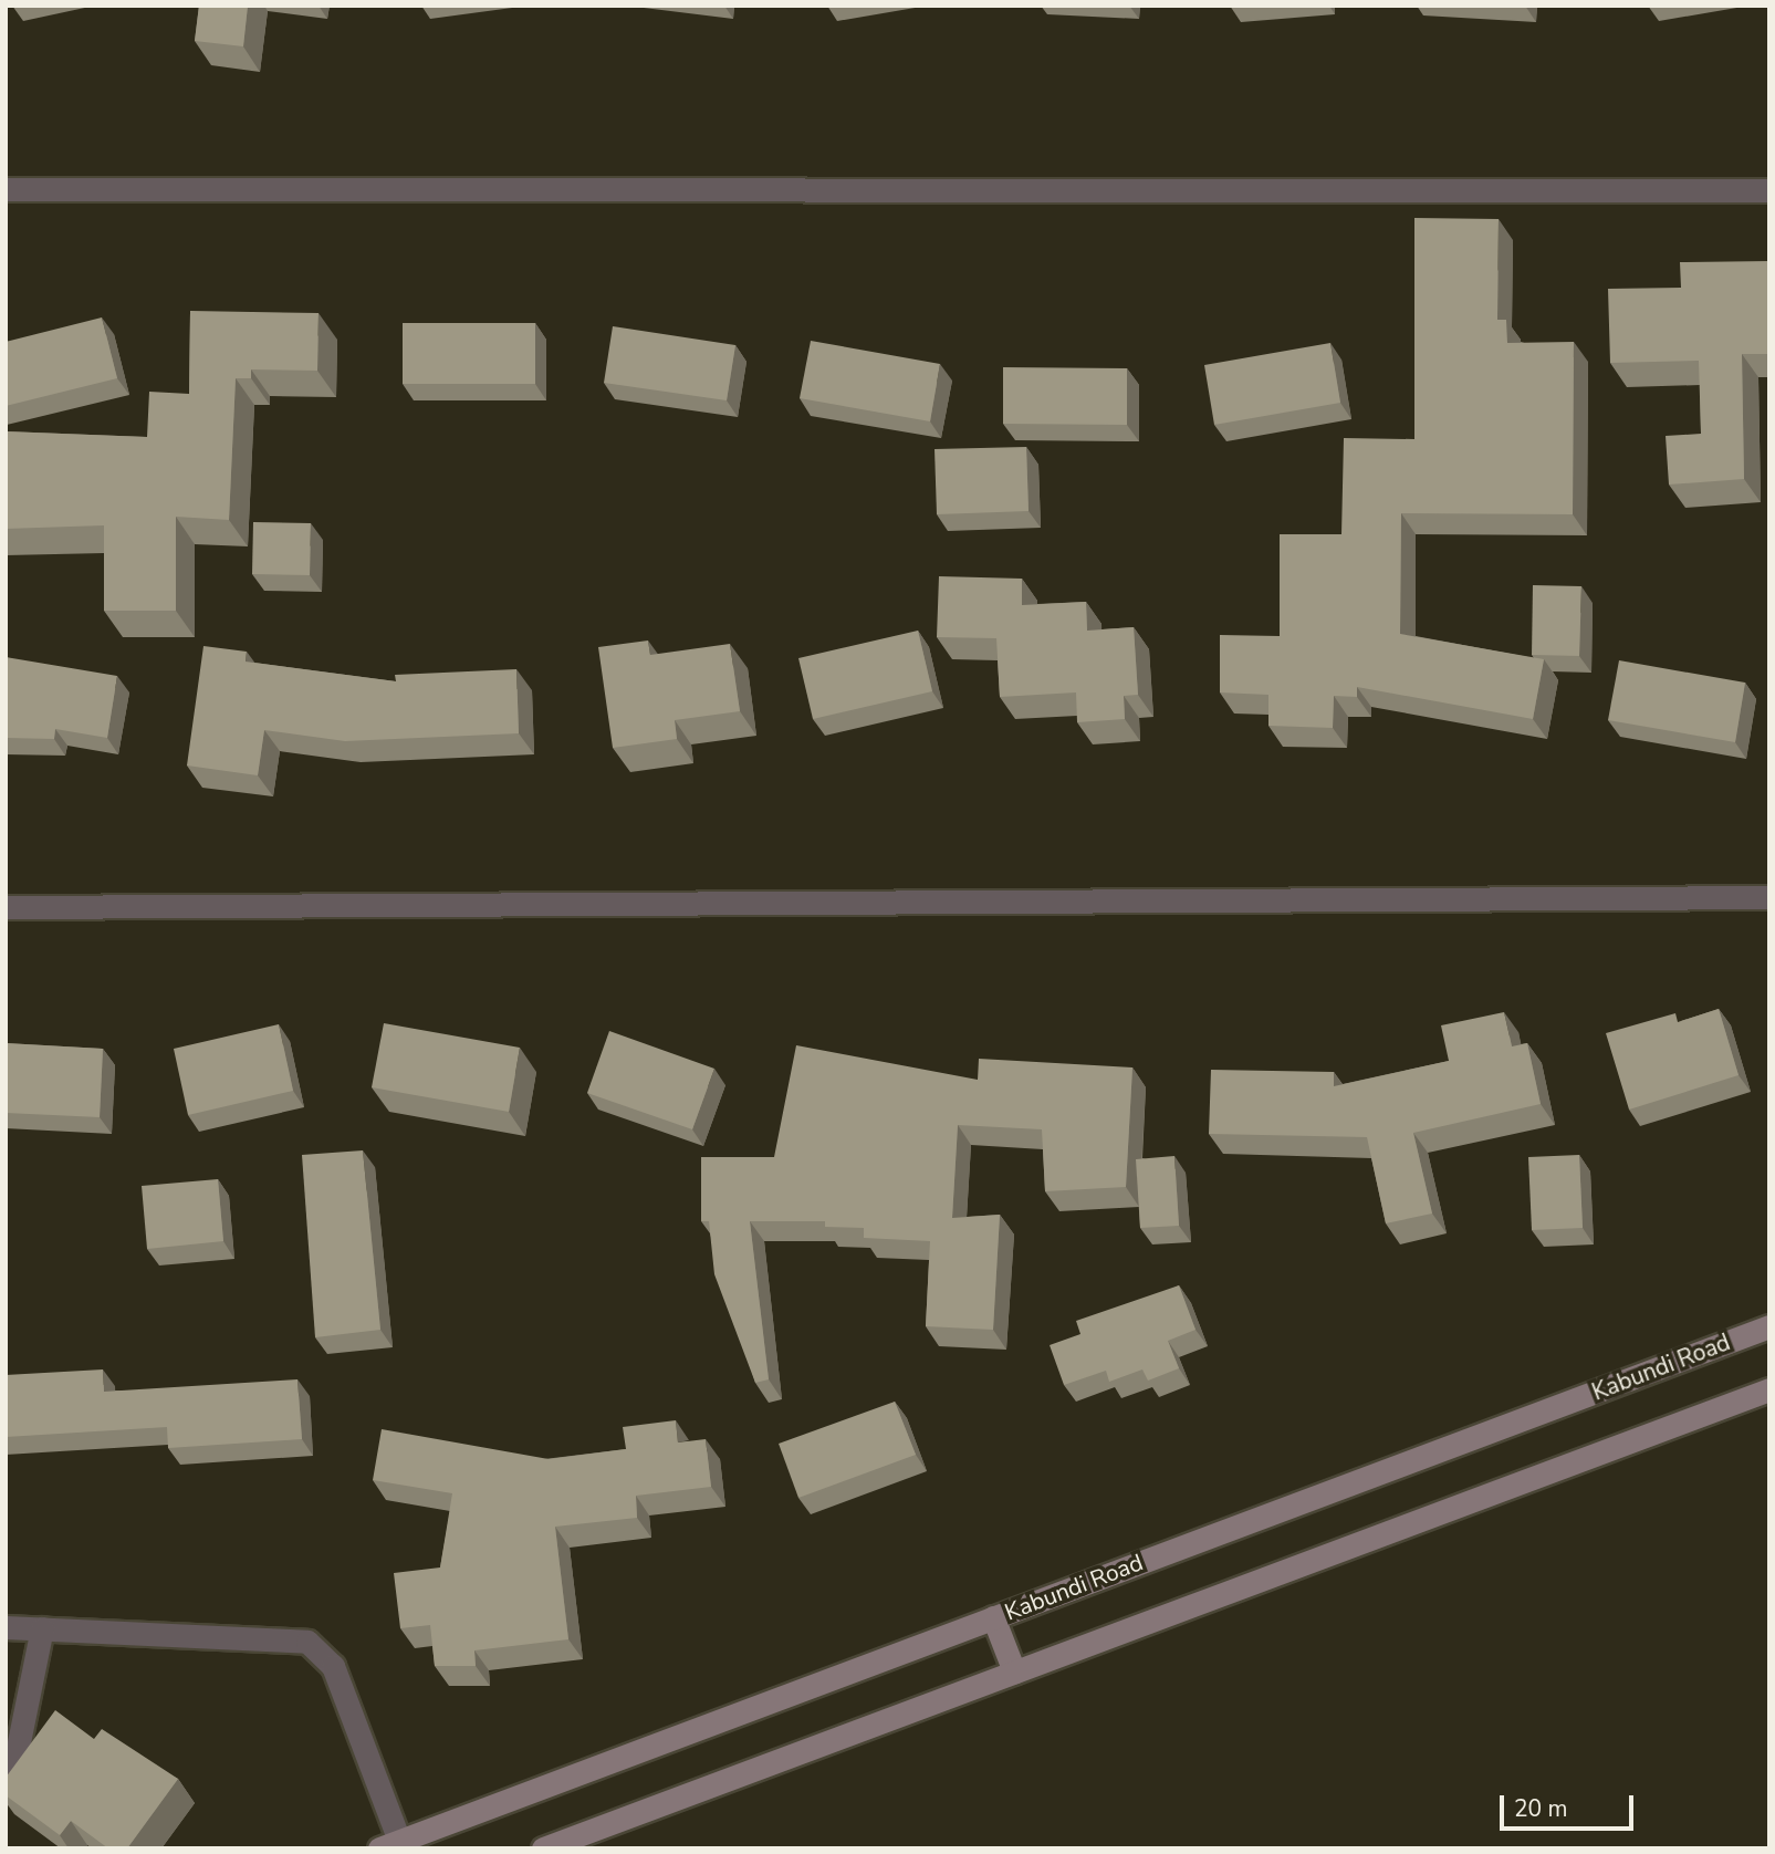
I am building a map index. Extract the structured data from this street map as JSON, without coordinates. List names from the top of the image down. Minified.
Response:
{"streets":{"street":["Kabundi Road"]},"scale_bar":"20 m"}
